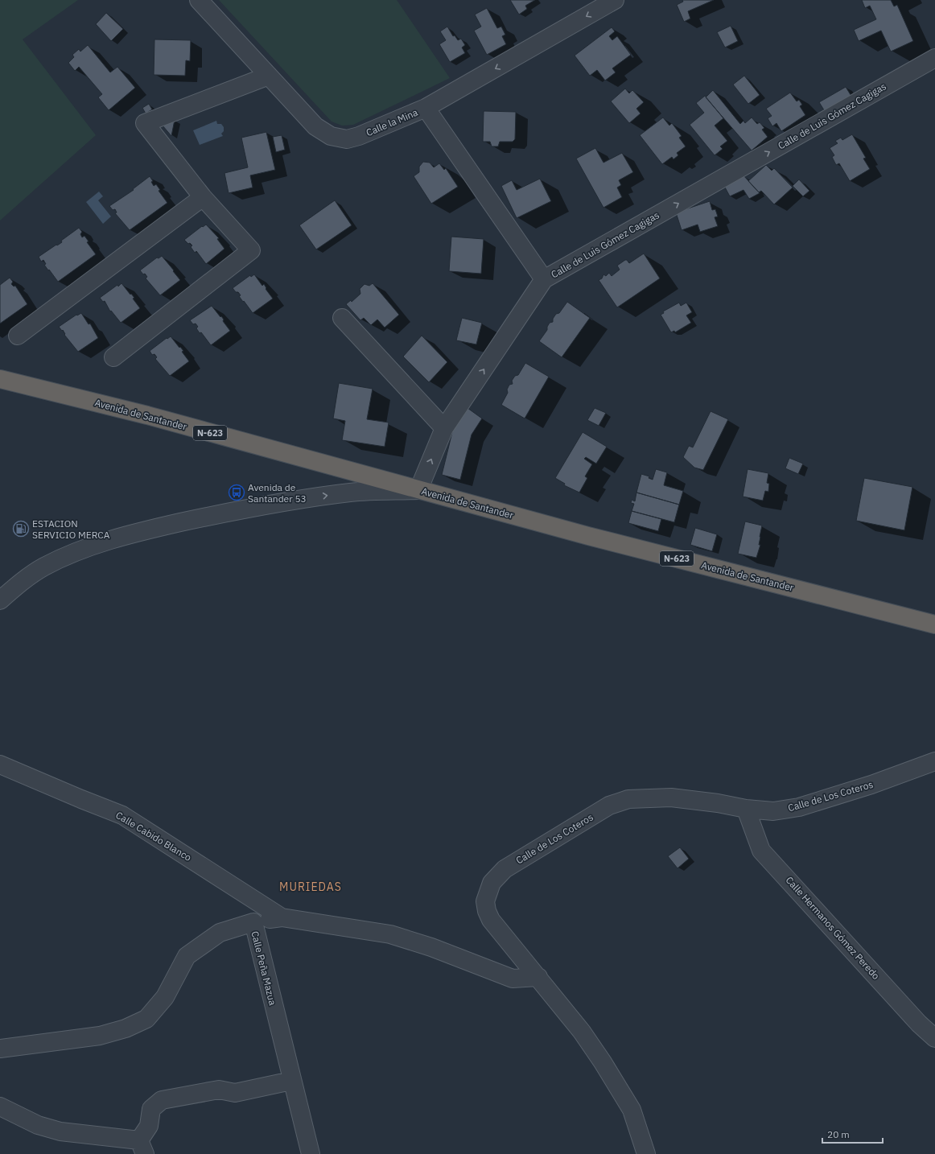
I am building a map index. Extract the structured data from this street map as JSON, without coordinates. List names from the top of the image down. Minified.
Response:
{"streets":{"highway":["Avenida de Santander","N-623"],"street":["Calle de Luis Gómez Cagigas","Calle la Mina","Calle de Los Coteros","Calle Cabido Blanco","Calle Hermanos Gómez Peredo","Calle Peña Mazua"]},"crossings":[["Calle de Luis Gómez Cagigas","Avenida de Santander"],["Calle de Los Coteros","Calle Hermanos Gómez Peredo"]],"one_way":["Calle de Luis Gómez Cagigas","Calle la Mina"],"districts":["MURIEDAS"],"places":{"bus stop":["Avenida de Santander 53"],"fuel station":["ESTACION SERVICIO MERCA"]},"scale_bar":"20 m"}
